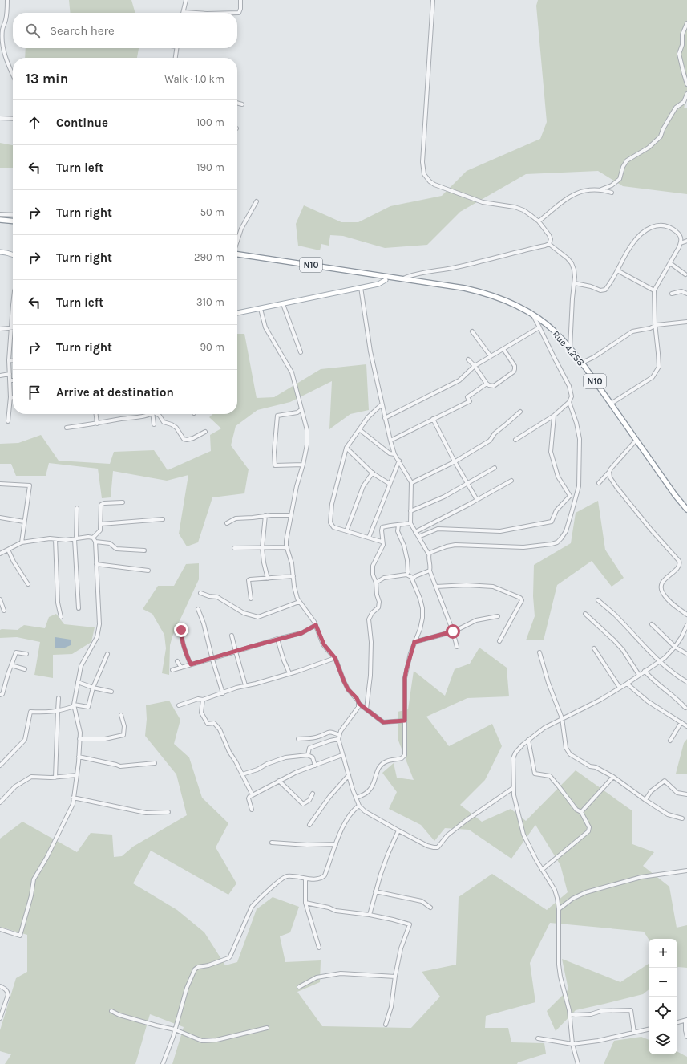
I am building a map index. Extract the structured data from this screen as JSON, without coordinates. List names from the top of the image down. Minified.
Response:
{"streets":{"highway":["N10","Rue 4.258"]},"crossings":[["N10","Rue 4.258"]],"page":{"search":"Search here","heading":["13 min","Walk · 1.0 km"],"list":[["Continue","100 m"],["Turn left","190 m"],["Turn right","50 m"],["Turn right","290 m"],["Turn left","310 m"],["Turn right","90 m"],"Arrive at destination"],"map_buttons":["+","−"]}}
